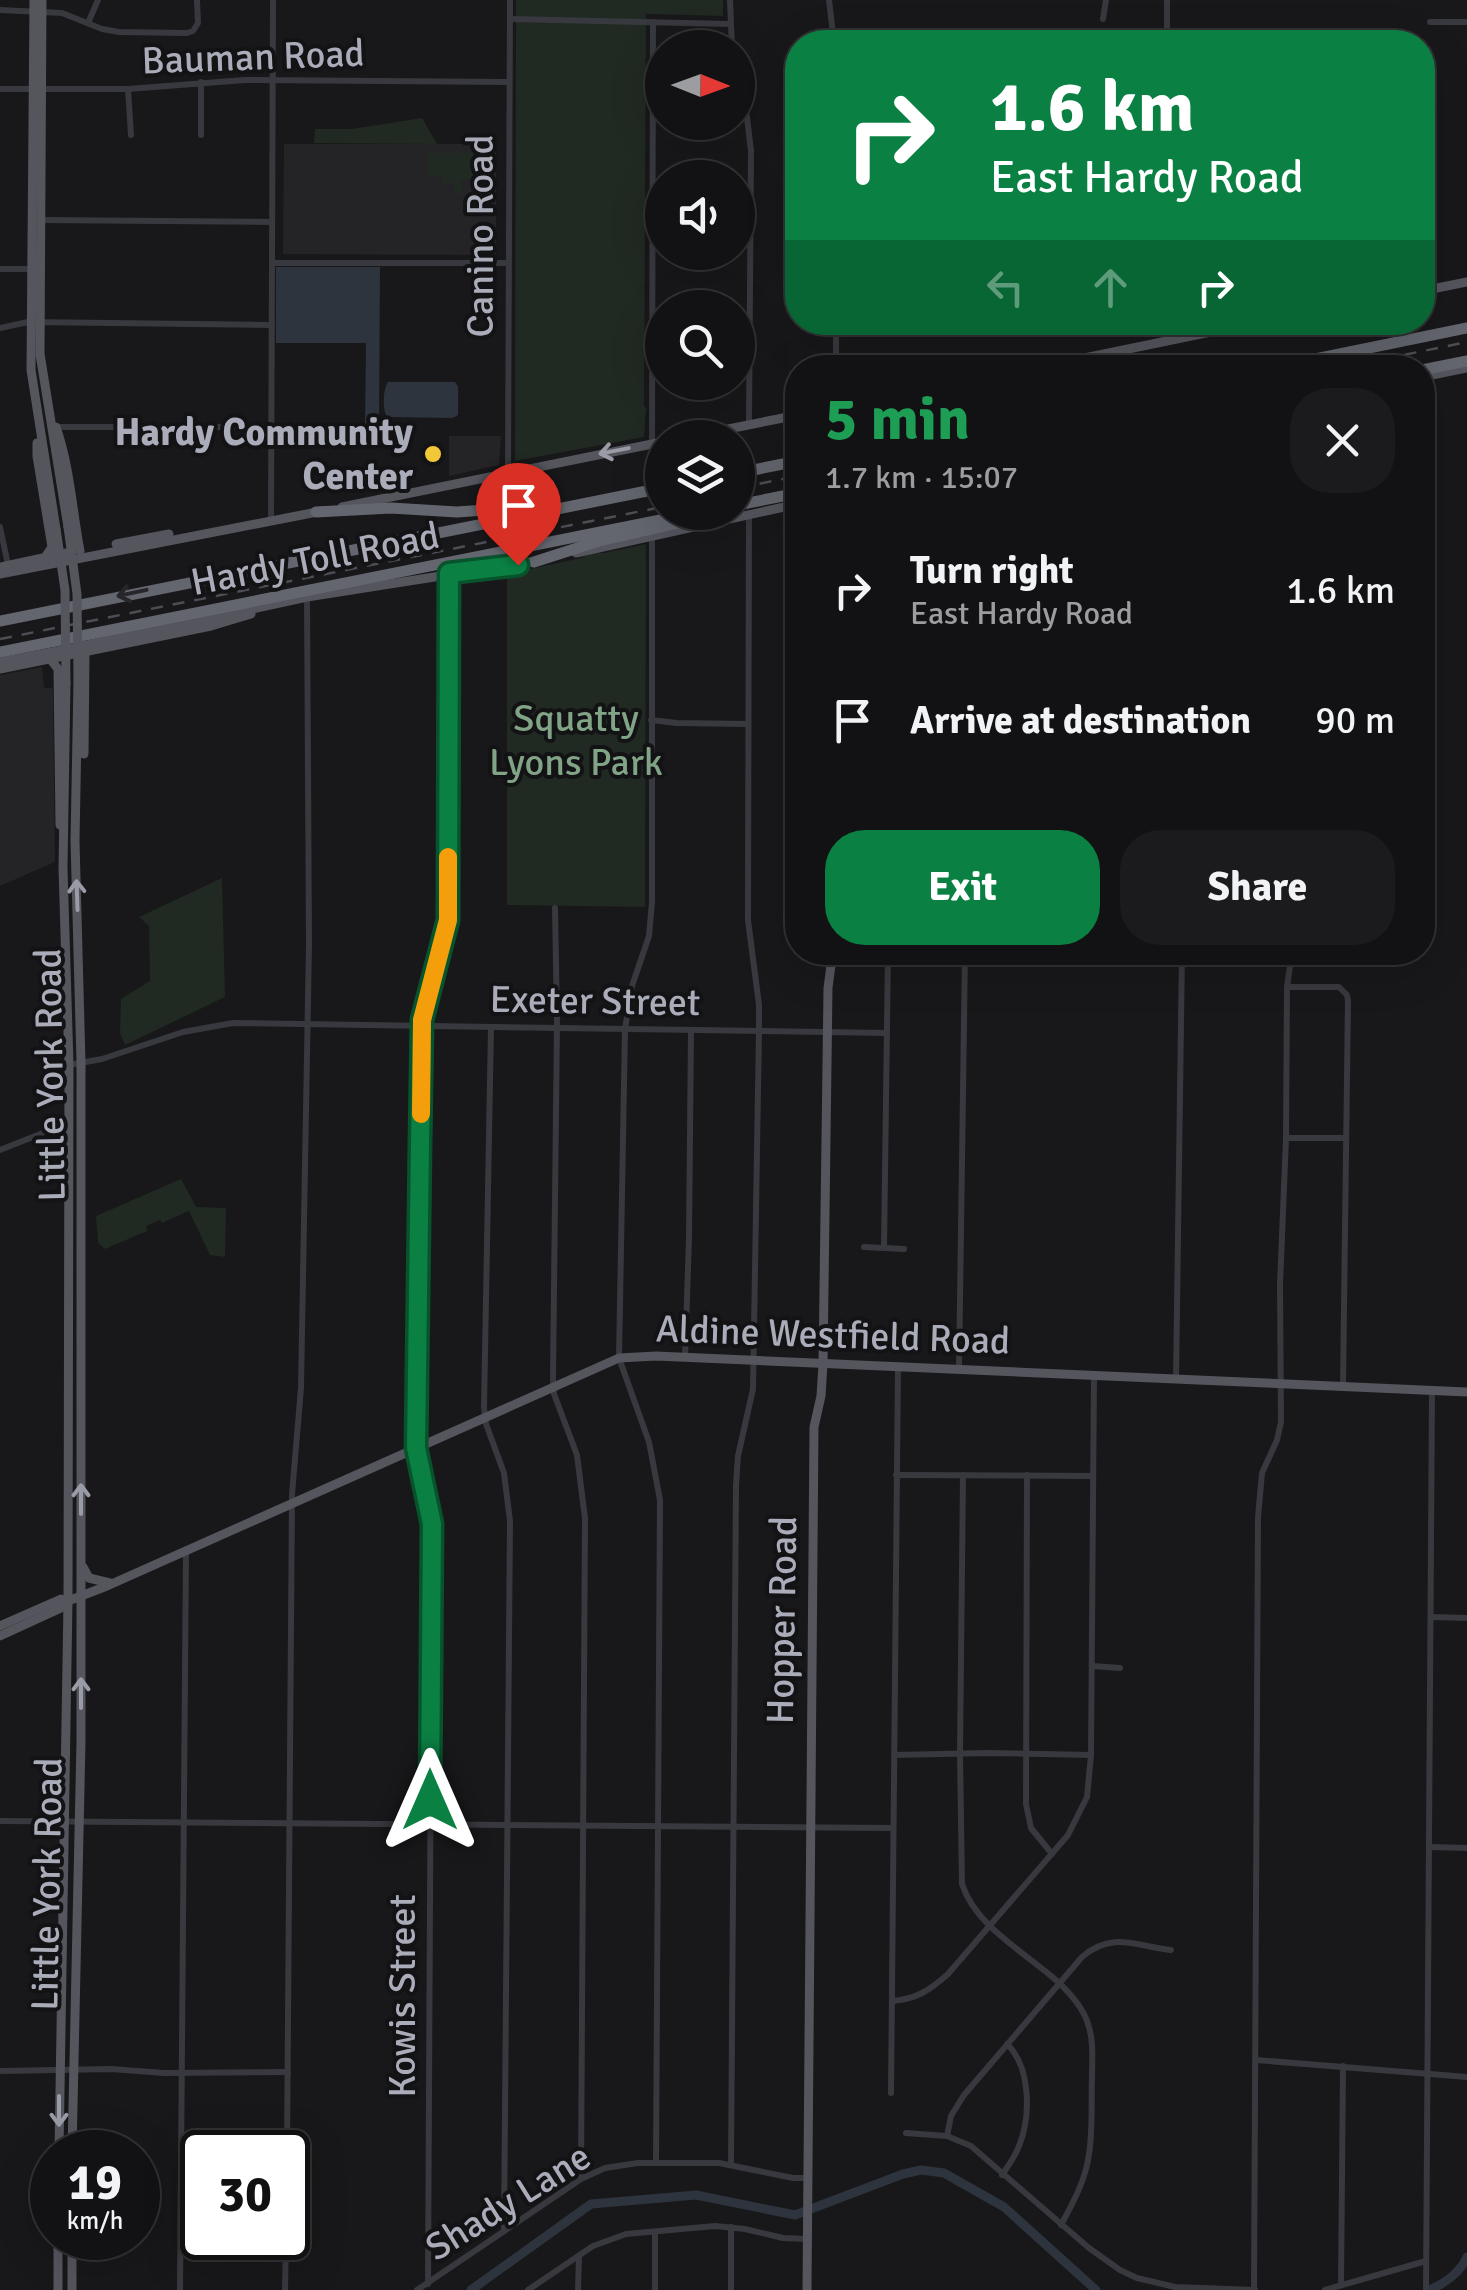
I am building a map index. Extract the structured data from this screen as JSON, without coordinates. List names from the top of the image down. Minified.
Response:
{"streets":{"highway":["Hardy Toll Road"],"main road":["Little York Road","Aldine Westfield Road","Hopper Road"],"street":["Bauman Road","Canino Road","Exeter Street","Kowis Street","Shady Lane"]},"crossings":[["Bauman Road","Canino Road"],["Bauman Road","Little York Road"],["Exeter Street","Little York Road"],["Exeter Street","Hopper Road"],["Exeter Street","Kowis Street"],["Little York Road","Aldine Westfield Road"],["Aldine Westfield Road","Hopper Road"],["Aldine Westfield Road","Kowis Street"],["Hopper Road","Shady Lane"],["Kowis Street","Shady Lane"]],"parks":["Squatty Lyons Park"],"places":["Hardy Community Center"],"north":"right","page":{"turn":["1.6 km","East Hardy Road"],"heading":["5 min","1.7 km · 15:07"],"list":[{"name":"Turn right","note":"East Hardy Road","value":"1.6 km"},{"name":"Arrive at destination","value":"90 m"}],"buttons":["Exit","Share"],"speed":"19 km/h","limit":"30"}}
